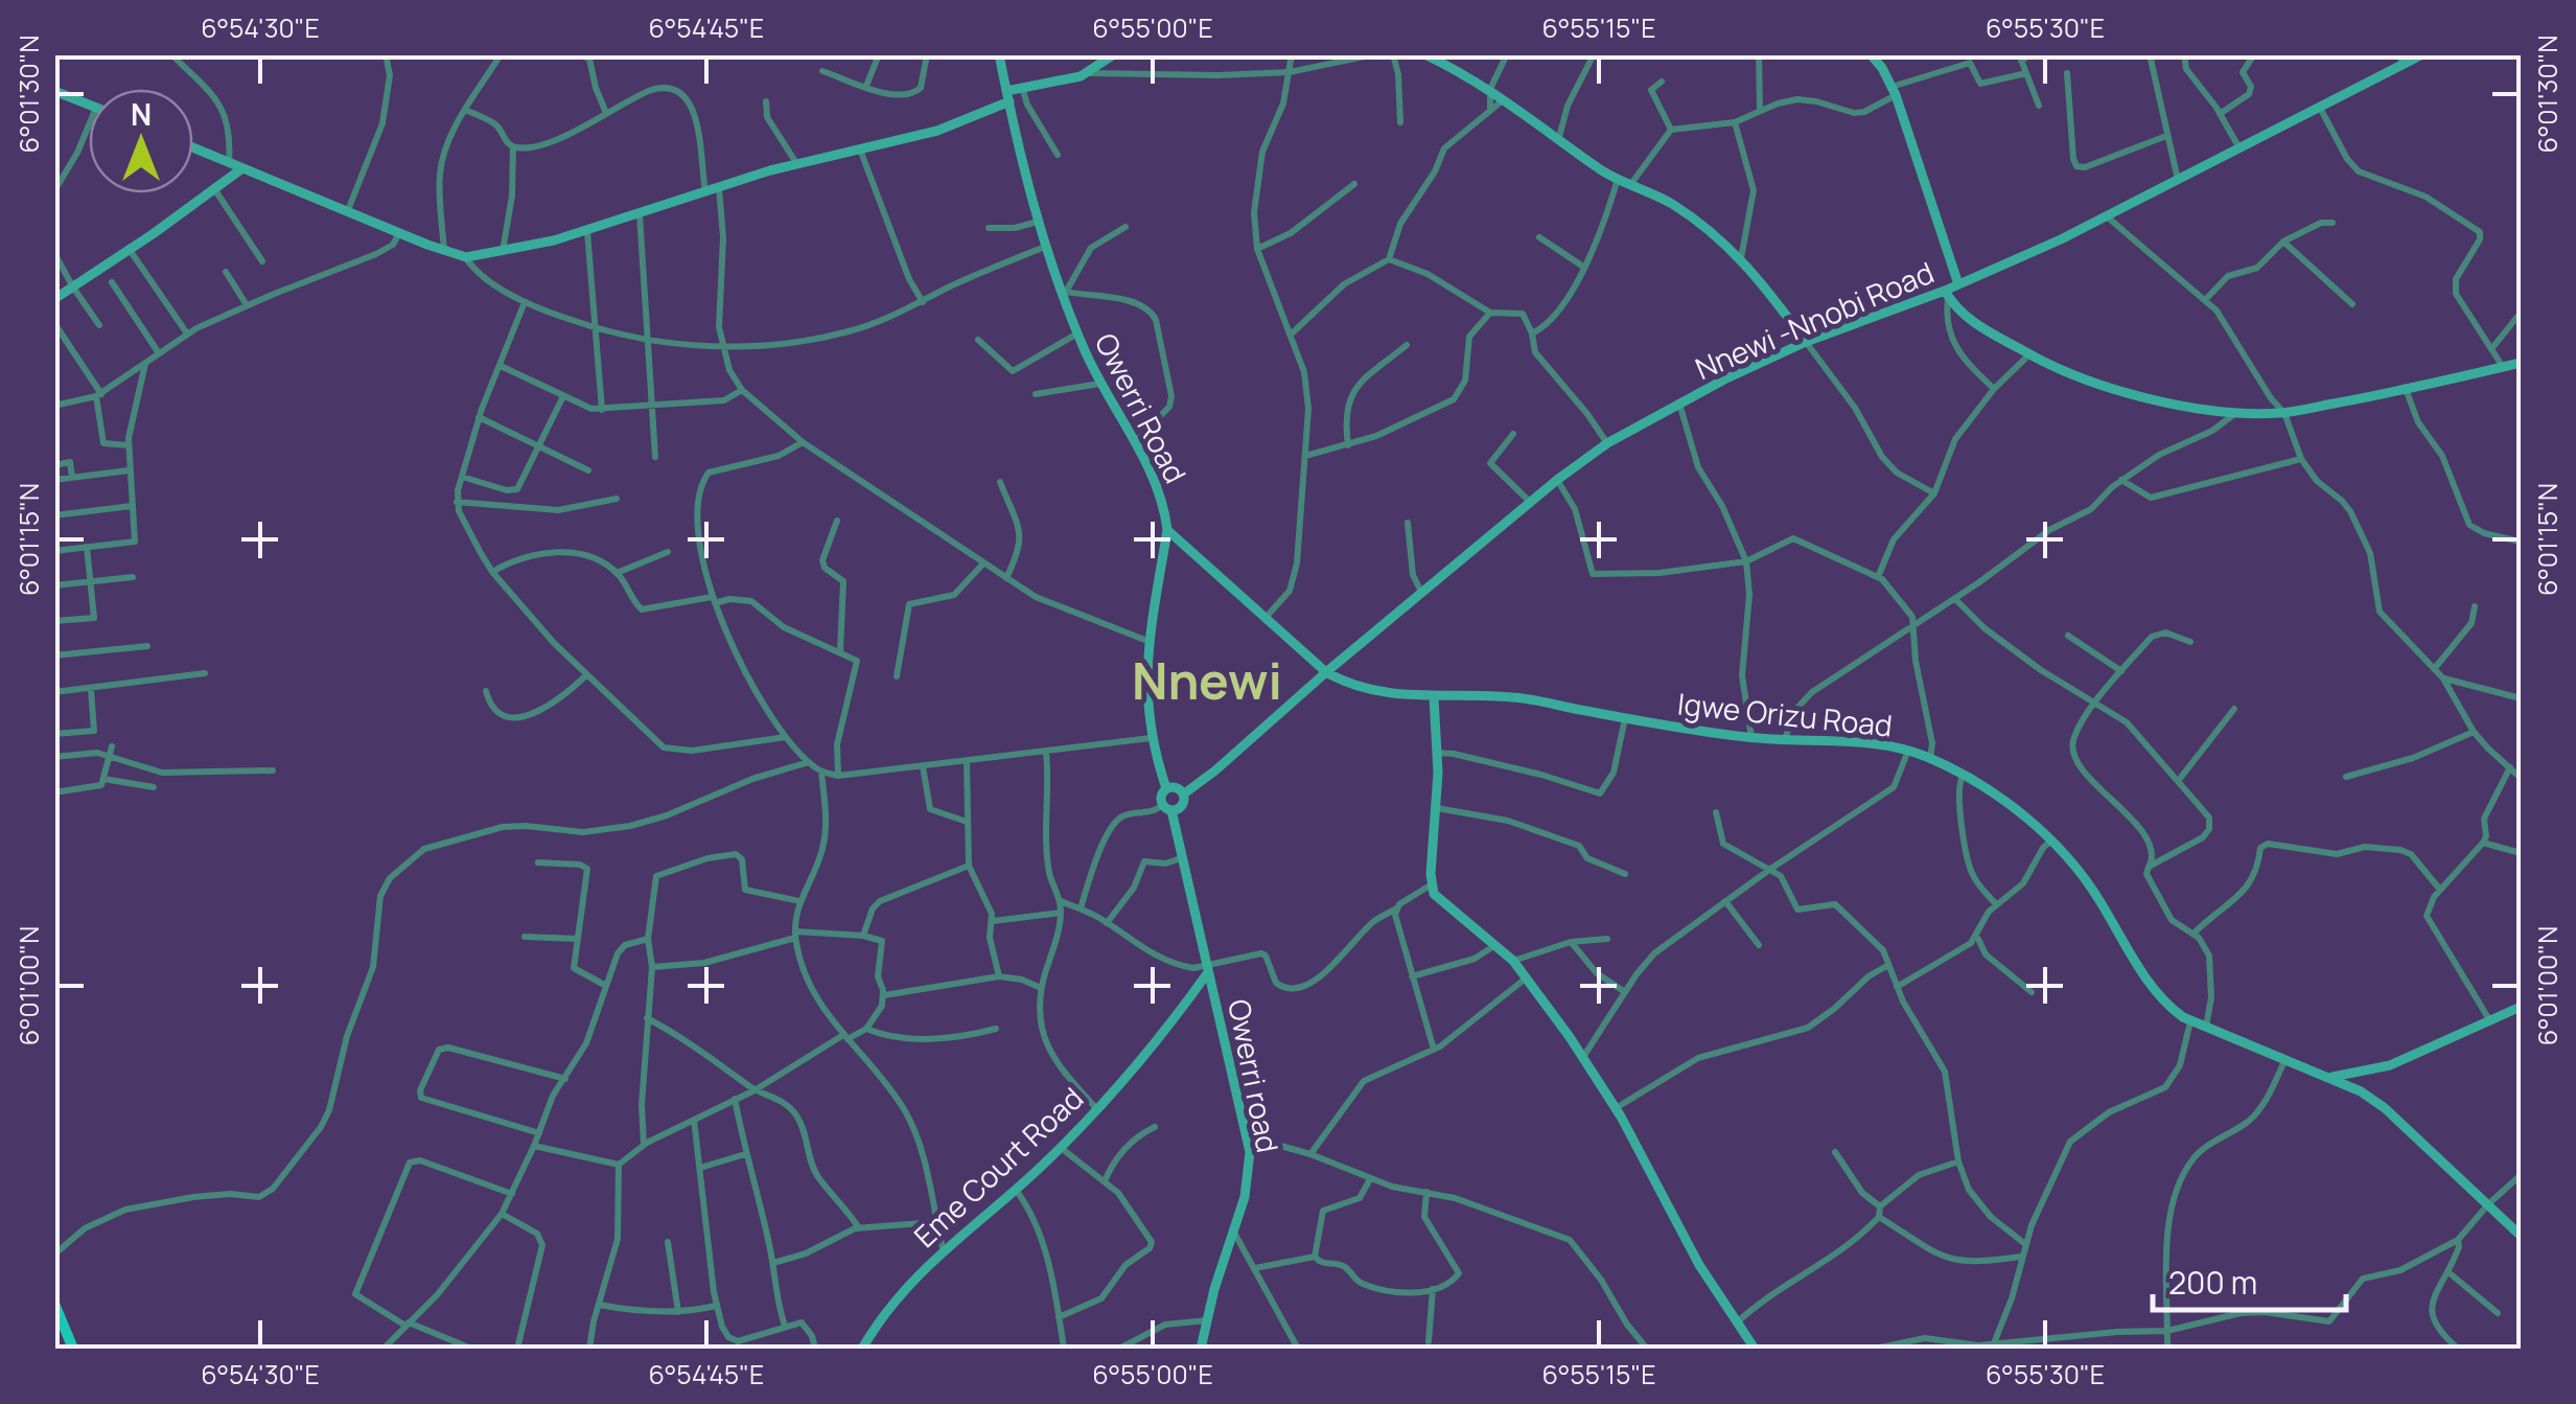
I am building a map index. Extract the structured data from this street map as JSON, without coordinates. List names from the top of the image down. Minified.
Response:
{"streets":{"main road":["Nnewi -Nnobi Road","Owerri Road","Igwe Orizu Road","Owerri road","Eme Court Road"]},"crossings":[["Nnewi -Nnobi Road","Owerri Road"],["Nnewi -Nnobi Road","Igwe Orizu Road"],["Nnewi -Nnobi Road","Owerri road"],["Owerri Road","Igwe Orizu Road"],["Owerri Road","Owerri road"],["Owerri road","Eme Court Road"]],"districts":["Nnewi"],"scale_bar":"200 m","north":"top","coordinates":["6°54'30\"E","6°54'45\"E","6°55'00\"E","6°55'15\"E","6°55'30\"E","6°01'30\"N","6°01'15\"N","6°01'00\"N"]}
